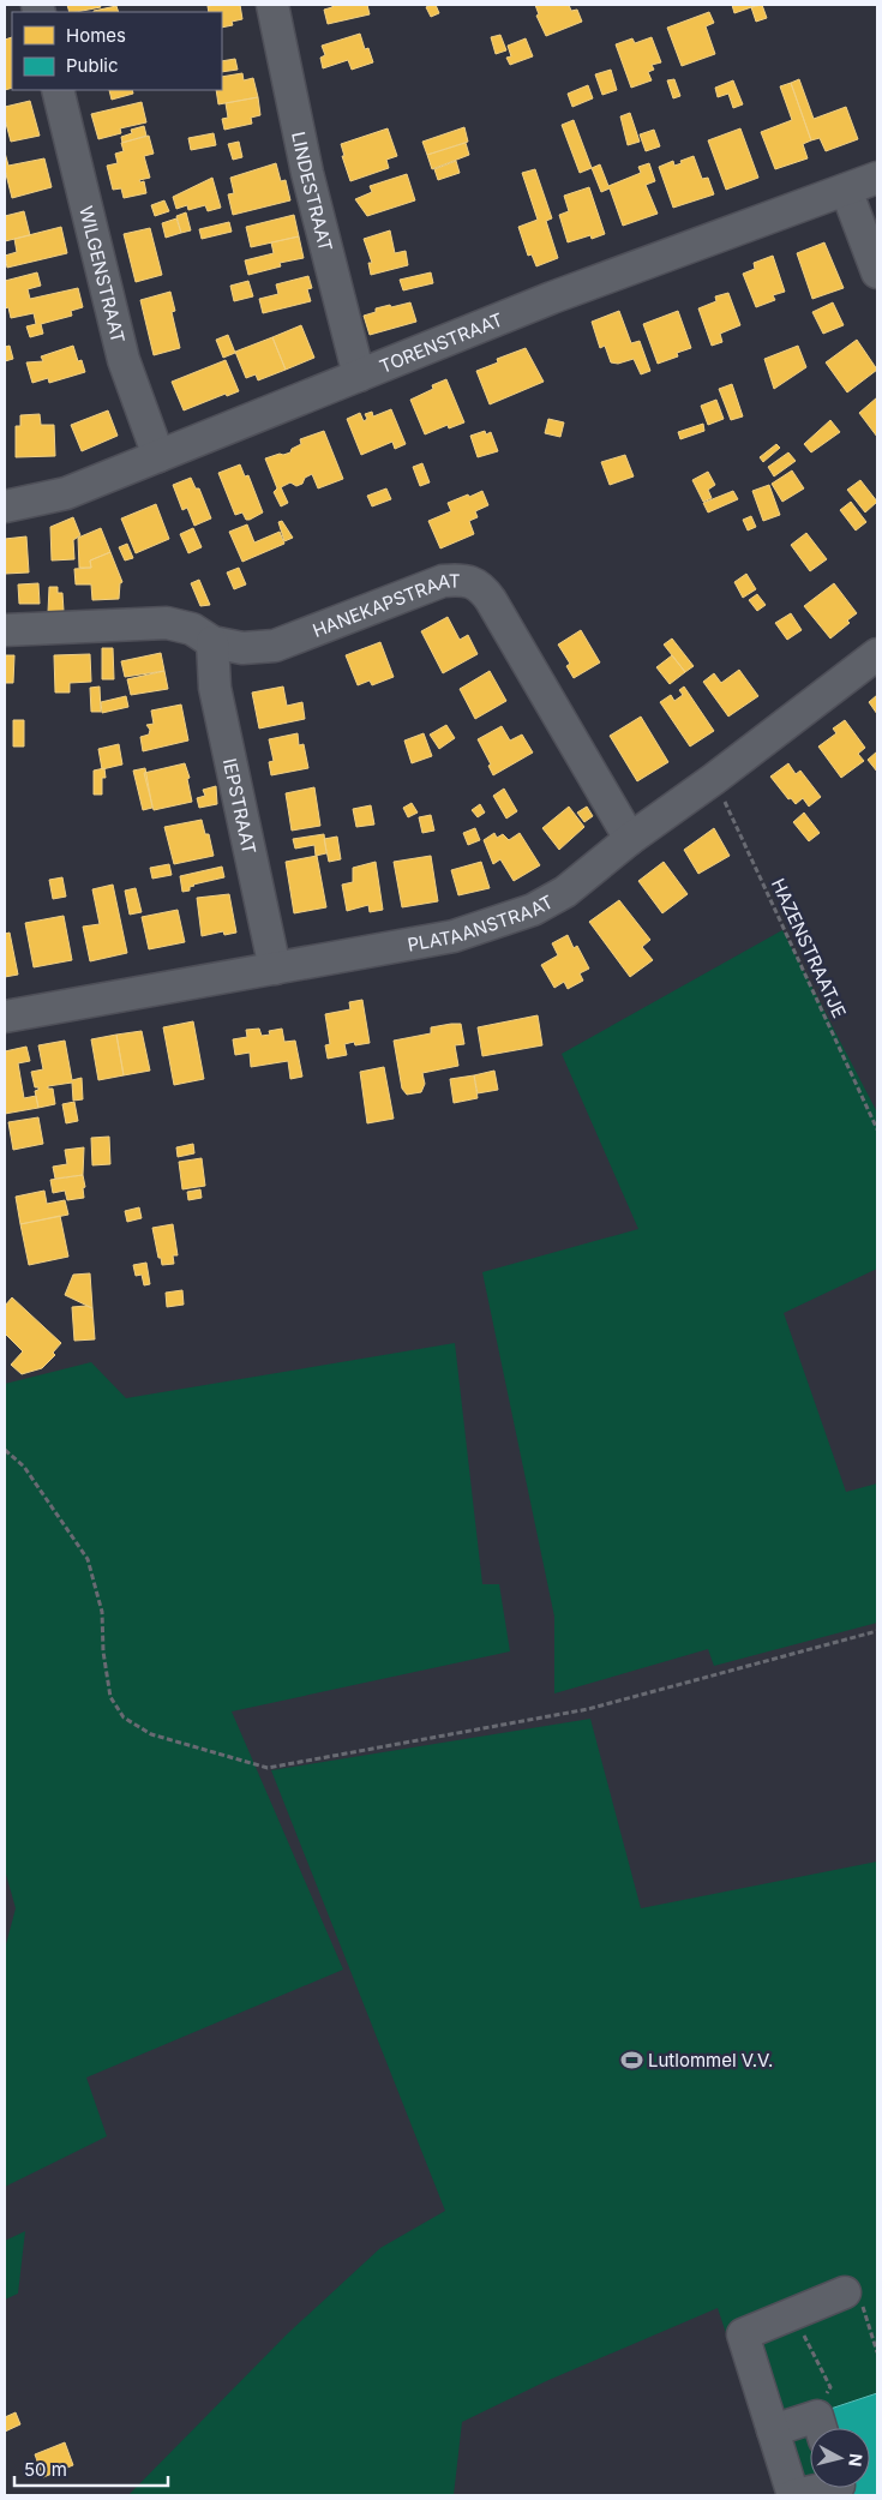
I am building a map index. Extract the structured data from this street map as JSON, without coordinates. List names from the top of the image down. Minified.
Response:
{"streets":{"street":["LINDESTRAAT","WILGENSTRAAT","TORENSTRAAT","HANEKAPSTRAAT","IEPSTRAAT","PLATAANSTRAAT"],"path":["HAZENSTRAATJE"]},"crossings":[["LINDESTRAAT","TORENSTRAAT"],["WILGENSTRAAT","TORENSTRAAT"],["HANEKAPSTRAAT","IEPSTRAAT"],["HANEKAPSTRAAT","PLATAANSTRAAT"],["IEPSTRAAT","PLATAANSTRAAT"],["PLATAANSTRAAT","HAZENSTRAATJE"]],"places":{"sports":["Lutlommel V.V."]},"legend":["Homes","Public"],"scale_bar":"50 m","north":"right"}
